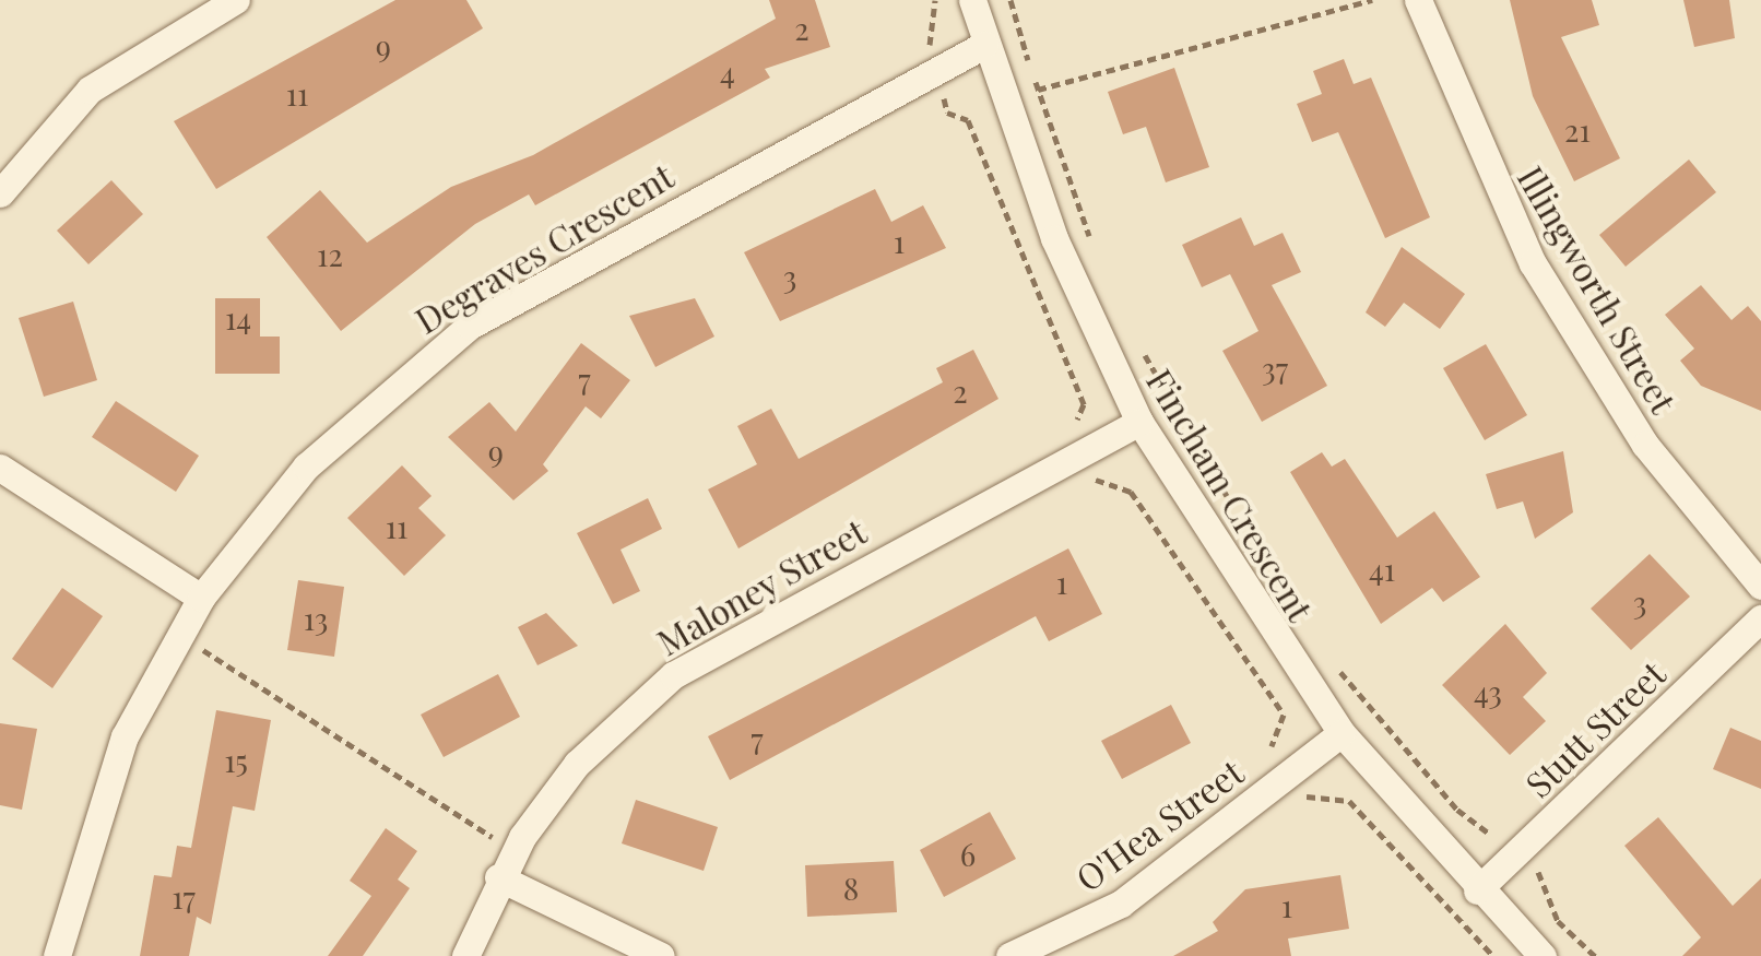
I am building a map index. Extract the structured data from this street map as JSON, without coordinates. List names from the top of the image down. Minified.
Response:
{"streets":{"street":["Degraves Crescent","Illingworth Street","Fincham Crescent","Maloney Street","Stutt Street","O'Hea Street"]},"crossings":[["Degraves Crescent","Fincham Crescent"],["Fincham Crescent","Maloney Street"],["Fincham Crescent","Stutt Street"],["Fincham Crescent","O'Hea Street"]],"house_numbers":["2","9","4","11","21","1","12","3","14","37","7","2","9","11","41","1","3","13","43","7","15","6","8","17","1"]}
